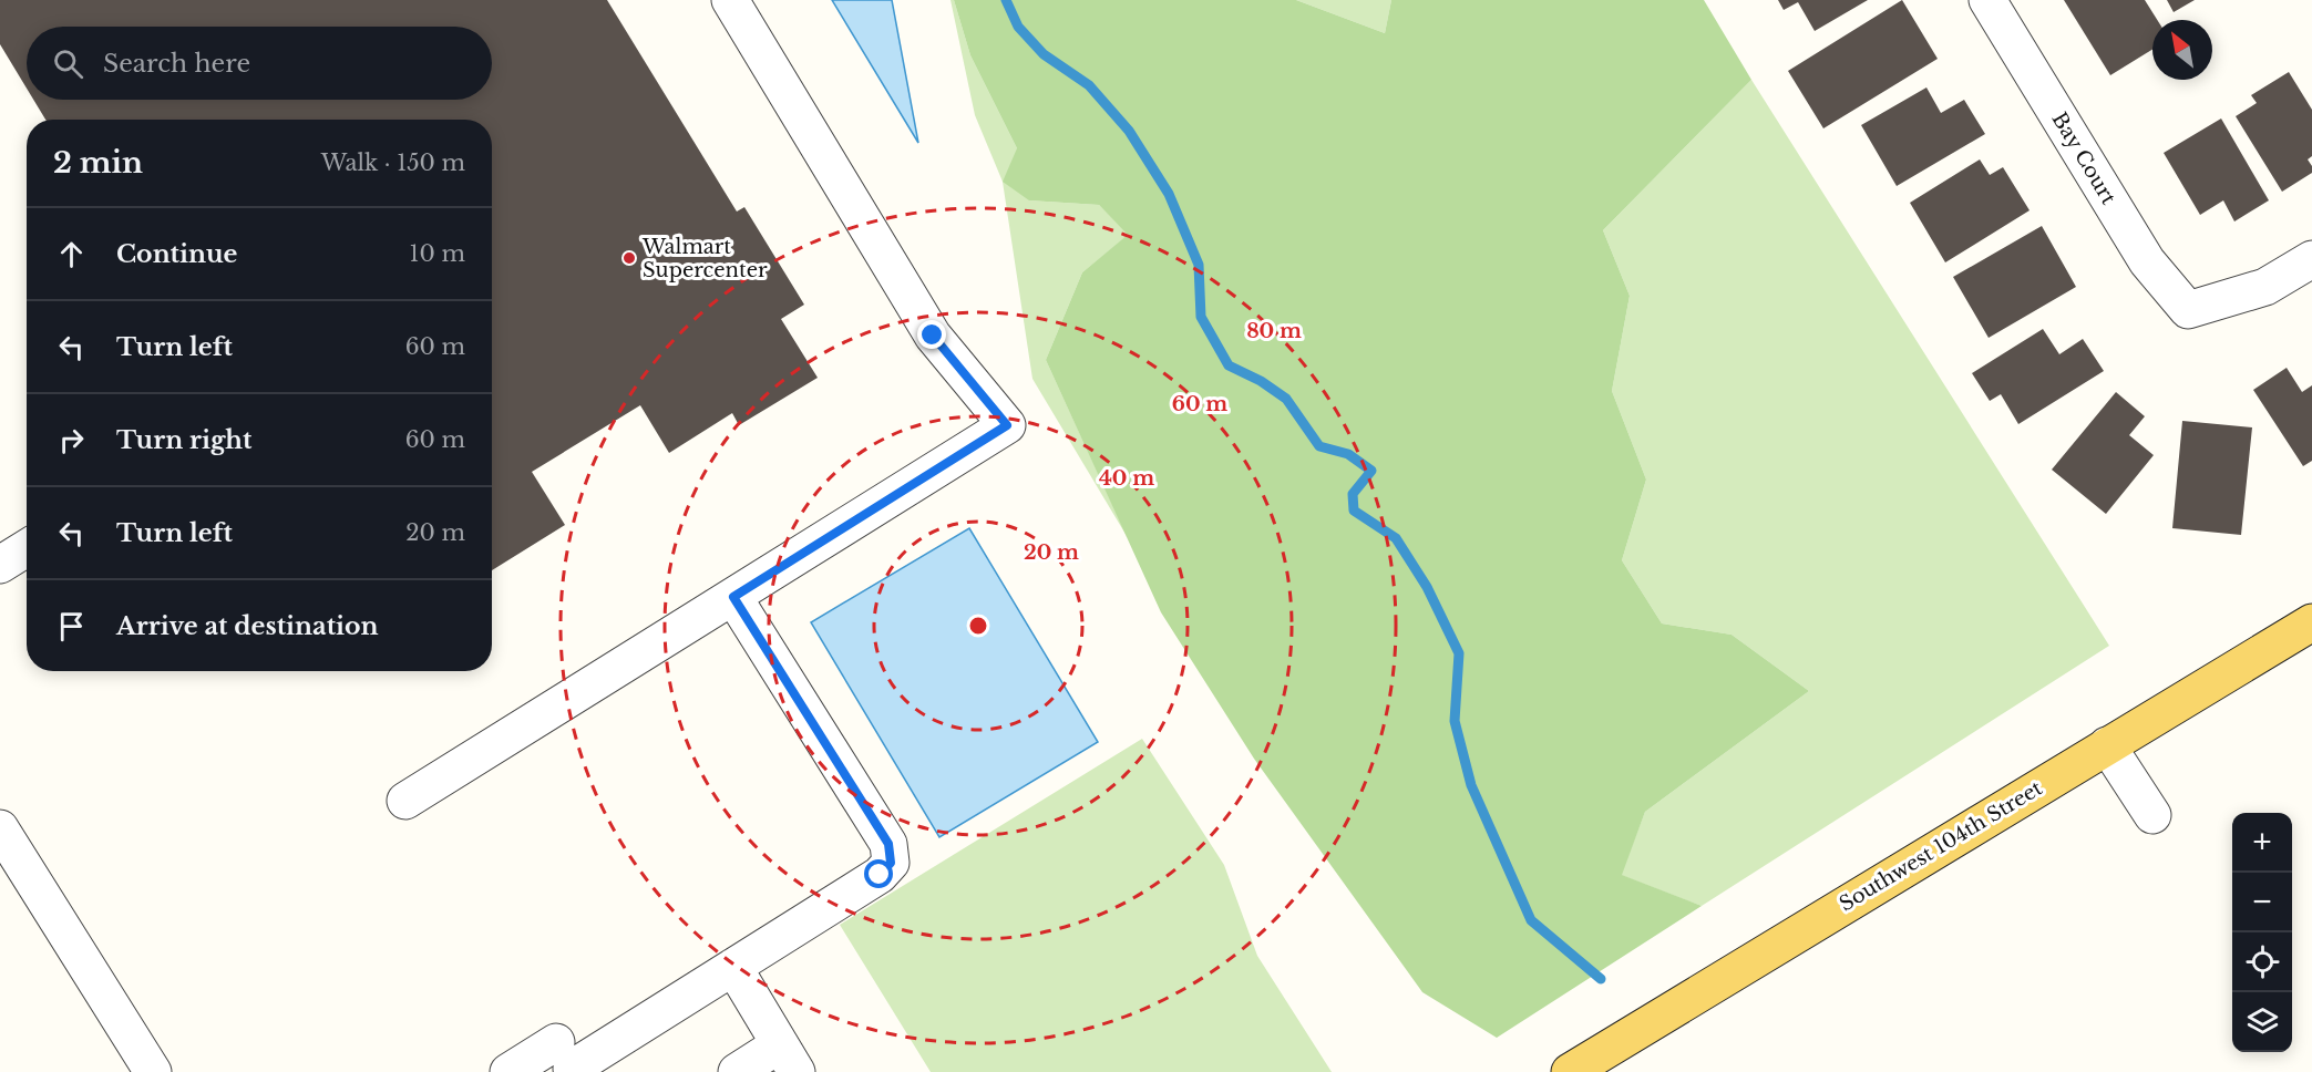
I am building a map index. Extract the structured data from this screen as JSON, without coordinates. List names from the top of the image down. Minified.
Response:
{"streets":{"main road":["Southwest 104th Street"],"street":["Bay Court"]},"places":["Walmart Supercenter"],"north":"top left","page":{"search":"Search here","heading":["2 min","Walk · 150 m"],"list":[["Continue","10 m"],["Turn left","60 m"],["Turn right","60 m"],["Turn left","20 m"],"Arrive at destination"],"map_buttons":["+","−"]},"rings":["80 m","60 m","40 m","20 m"]}
